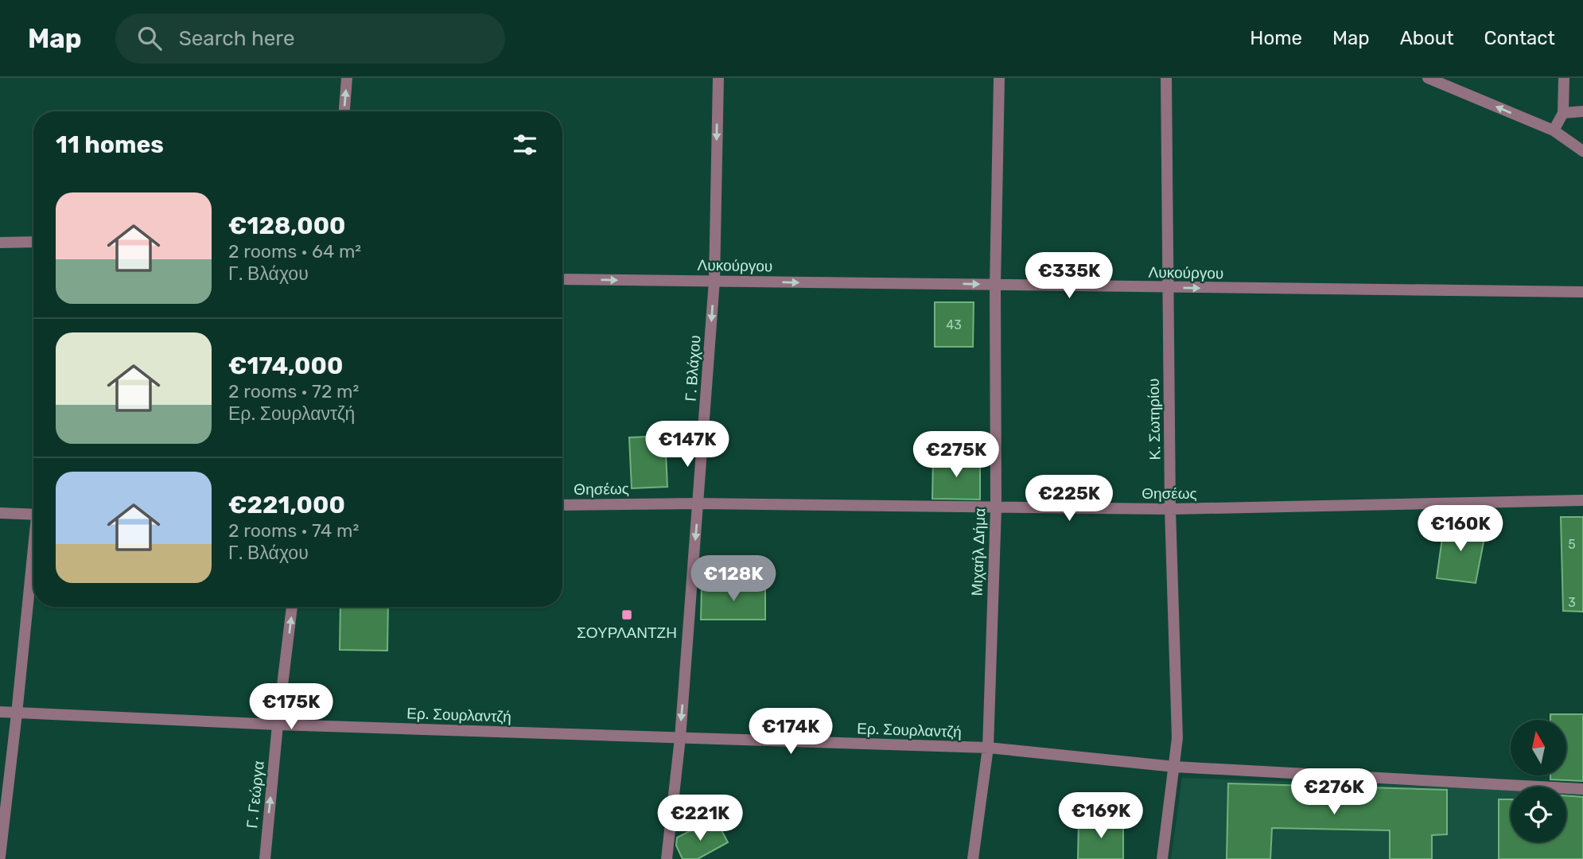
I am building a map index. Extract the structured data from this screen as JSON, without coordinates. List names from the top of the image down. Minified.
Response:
{"streets":{"street":["Λυκούργου","Γ. Βλάχου","Κ. Σωτηρίου","Θησέως","Μιχαήλ Δήμα","Ερ. Σουρλαντζή","Γ. Γεώργα"]},"crossings":[["Λυκούργου","Γ. Βλάχου"],["Λυκούργου","Κ. Σωτηρίου"],["Λυκούργου","Μιχαήλ Δήμα"],["Γ. Βλάχου","Θησέως"],["Γ. Βλάχου","Ερ. Σουρλαντζή"],["Κ. Σωτηρίου","Θησέως"],["Κ. Σωτηρίου","Ερ. Σουρλαντζή"],["Θησέως","Μιχαήλ Δήμα"],["Μιχαήλ Δήμα","Ερ. Σουρλαντζή"],["Ερ. Σουρλαντζή","Γ. Γεώργα"]],"one_way":["Λυκούργου","Γ. Βλάχου","Γ. Γεώργα"],"places":{"transit":["ΣΟΥΡΛΑΝΤΖΗ"]},"house_numbers":["43","5","3"],"north":"top","page":{"header":"Map","search":"Search here","nav":["Home","Map","About","Contact"],"heading":"11 homes","list":[{"name":"€128,000","note":"2 rooms · 64 m² · Γ. Βλάχου"},{"name":"€174,000","note":"2 rooms · 72 m² · Ερ. Σουρλαντζή"},{"name":"€221,000","note":"2 rooms · 74 m² · Γ. Βλάχου"}],"price":["€335K","€147K","€275K","€225K","€160K","€128K","€175K","€174K","€276K","€169K","€221K"]}}
